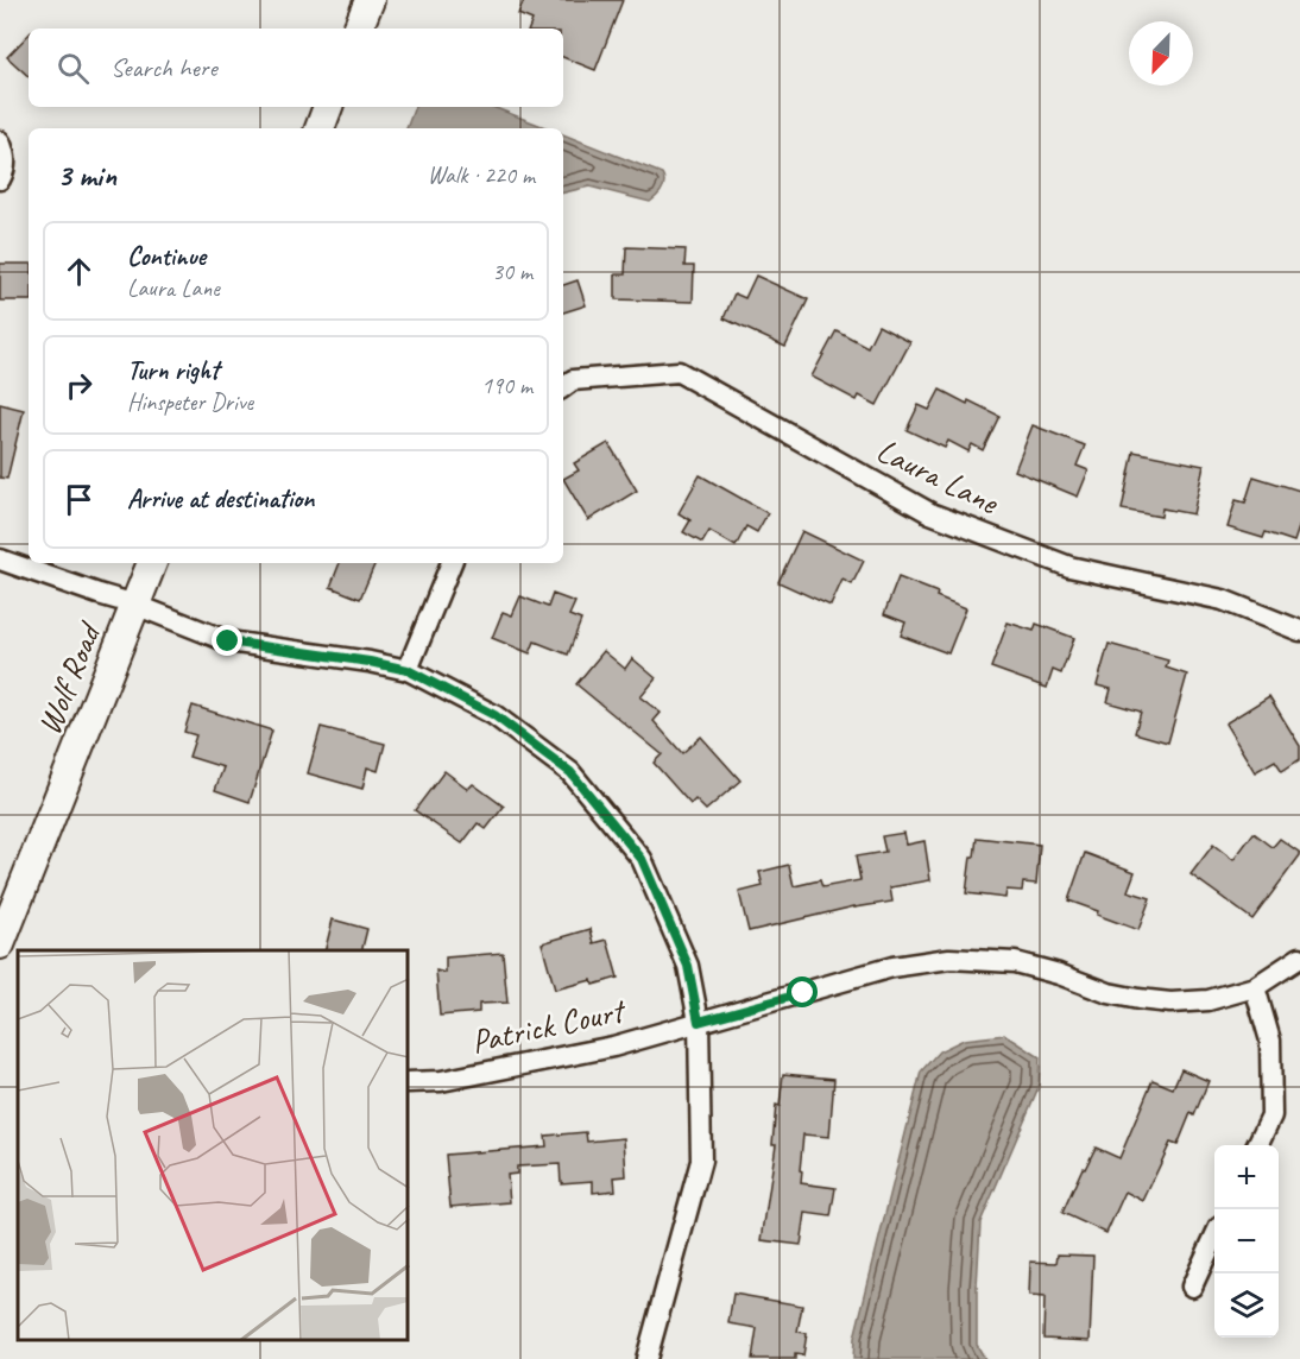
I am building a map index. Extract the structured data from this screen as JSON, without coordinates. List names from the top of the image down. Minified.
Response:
{"streets":{"main road":["Wolf Road"],"street":["Laura Lane","Patrick Court"]},"north":"bottom left","page":{"search":"Search here","heading":["3 min","Walk · 220 m"],"list":[["Continue","Laura Lane","30 m"],["Turn right","Hinspeter Drive","190 m"],"Arrive at destination"],"map_buttons":["+","−"]}}
